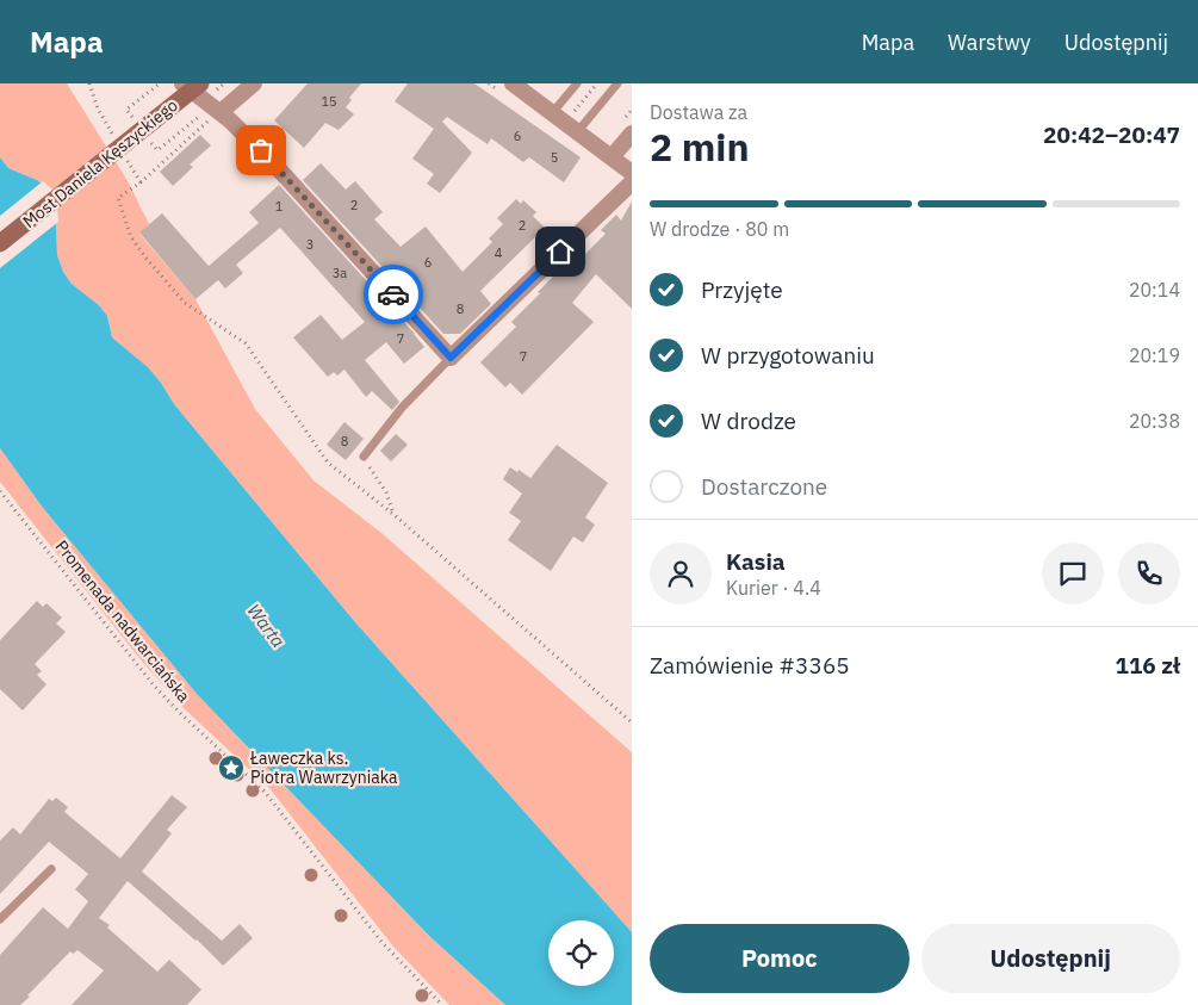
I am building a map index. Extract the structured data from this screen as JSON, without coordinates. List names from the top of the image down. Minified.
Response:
{"streets":{"street":["Most Daniela Kęszyckiego"],"path":["Promenada nadwarciańska"]},"water":["Warta"],"places":{"place":["Ławeczka ks. Piotra Wawrzyniaka"]},"house_numbers":["15","6","5","2","1","2","3","4","6","3a","8","7","7","8"],"page":{"header":"Mapa","nav":["Mapa","Warstwy","Udostępnij"],"heading":["2 min","Dostawa za","20:42–20:47"],"panel":["Kasia","Kurier · 4.4","Zamówienie #3365","116 zł"],"bar":"W drodze · 80 m","list":[["Przyjęte","20:14"],["W przygotowaniu","20:19"],["W drodze","20:38"],"Dostarczone"],"buttons":["Pomoc","Udostępnij"]}}
